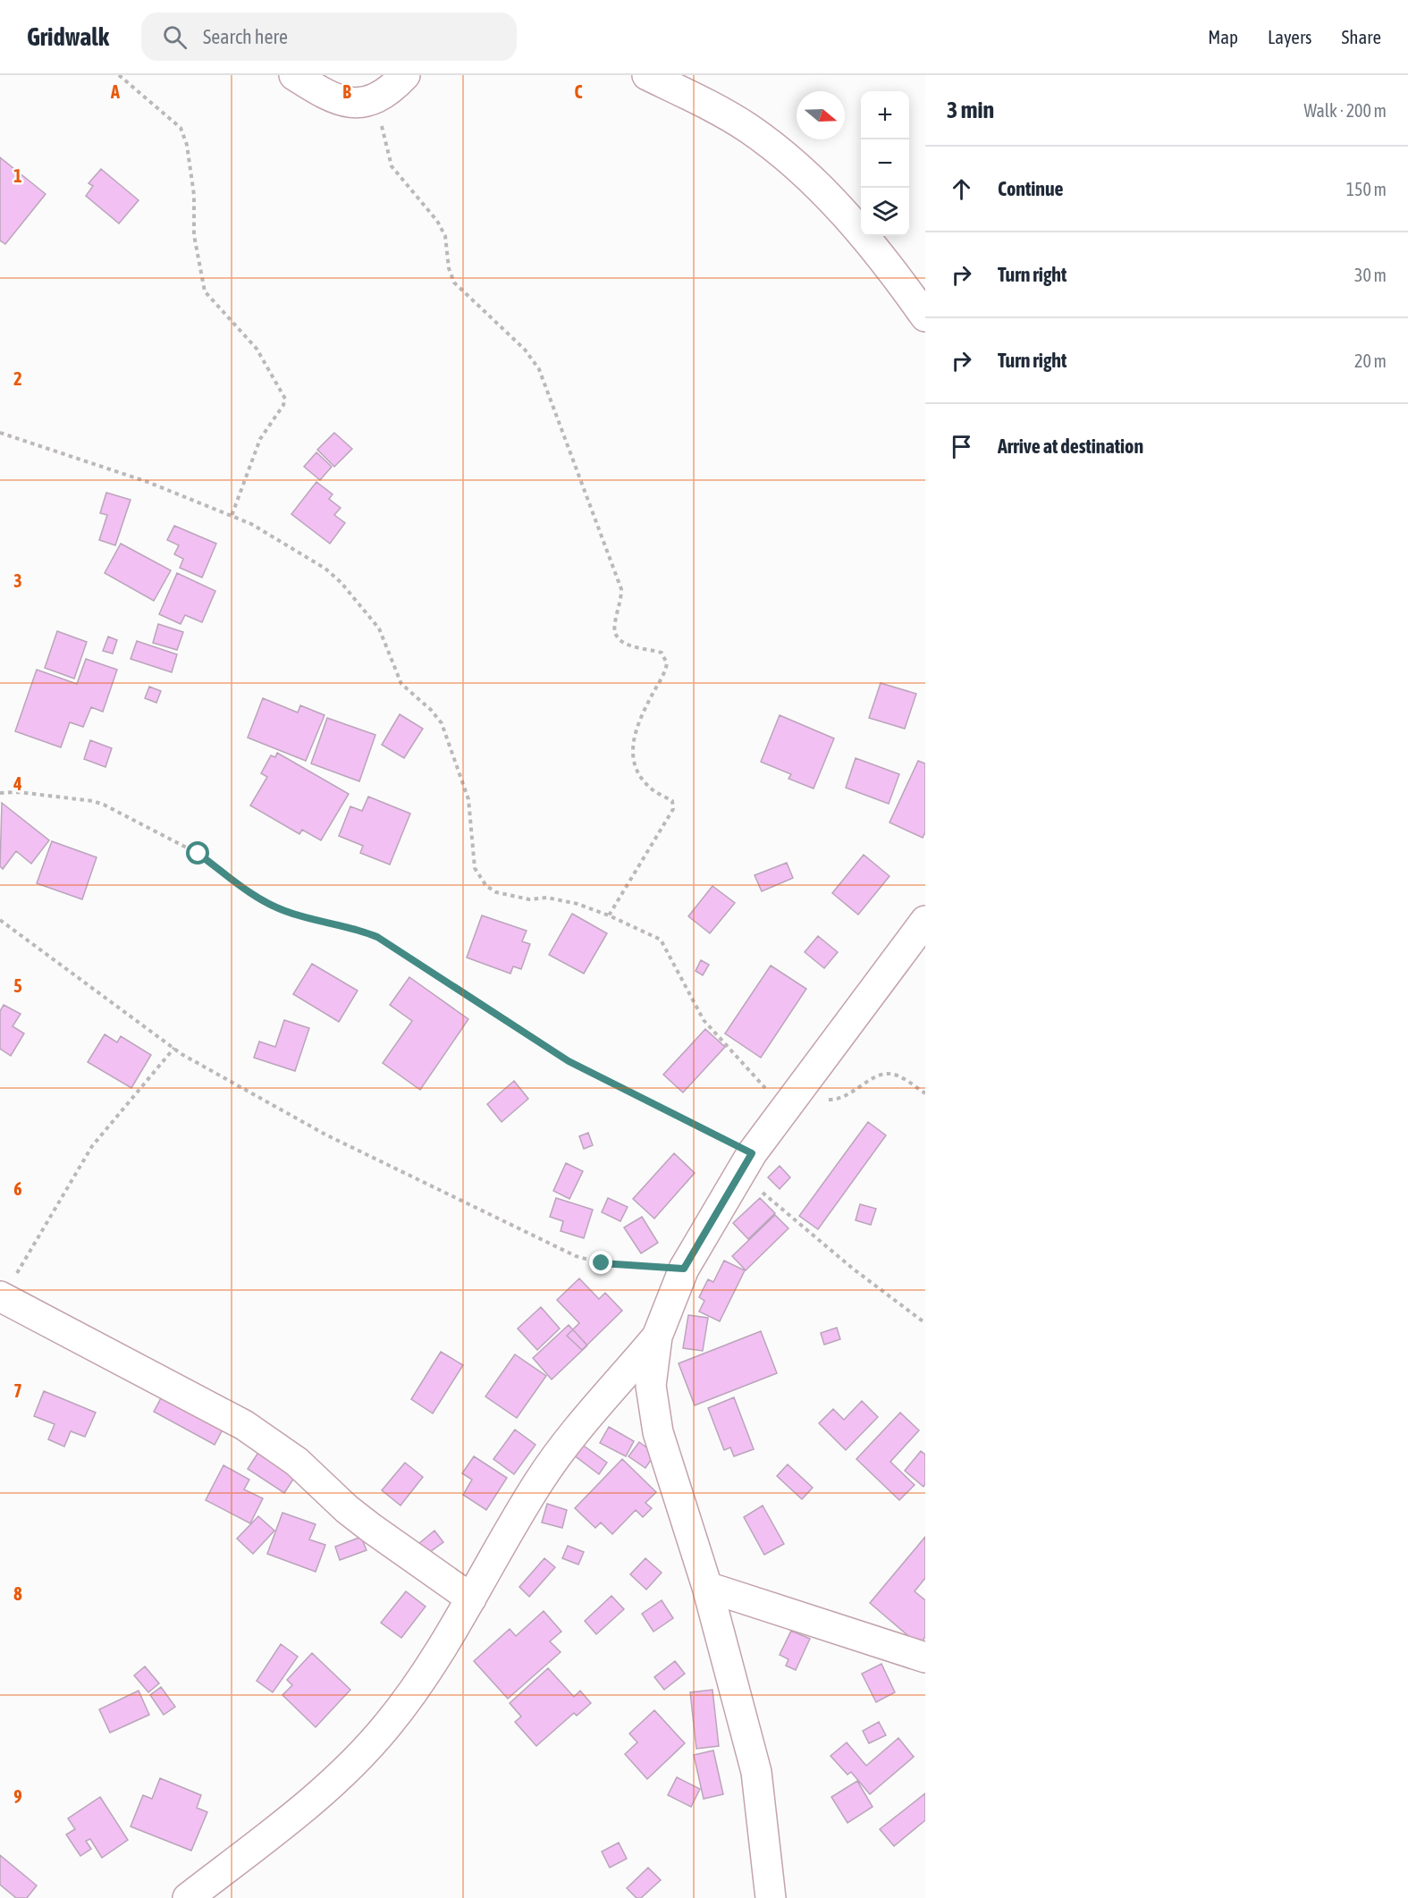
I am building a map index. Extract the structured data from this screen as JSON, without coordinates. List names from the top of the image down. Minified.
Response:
{"north":"right","page":{"header":"Gridwalk","search":"Search here","nav":["Map","Layers","Share"],"heading":["3 min","Walk · 200 m"],"map_buttons":["+","−"],"list":[["Continue","150 m"],["Turn right","30 m"],["Turn right","20 m"],"Arrive at destination"]},"grid":{"columns":["A","B","C"],"rows":["1","2","3","4","5","6","7","8","9"]}}
